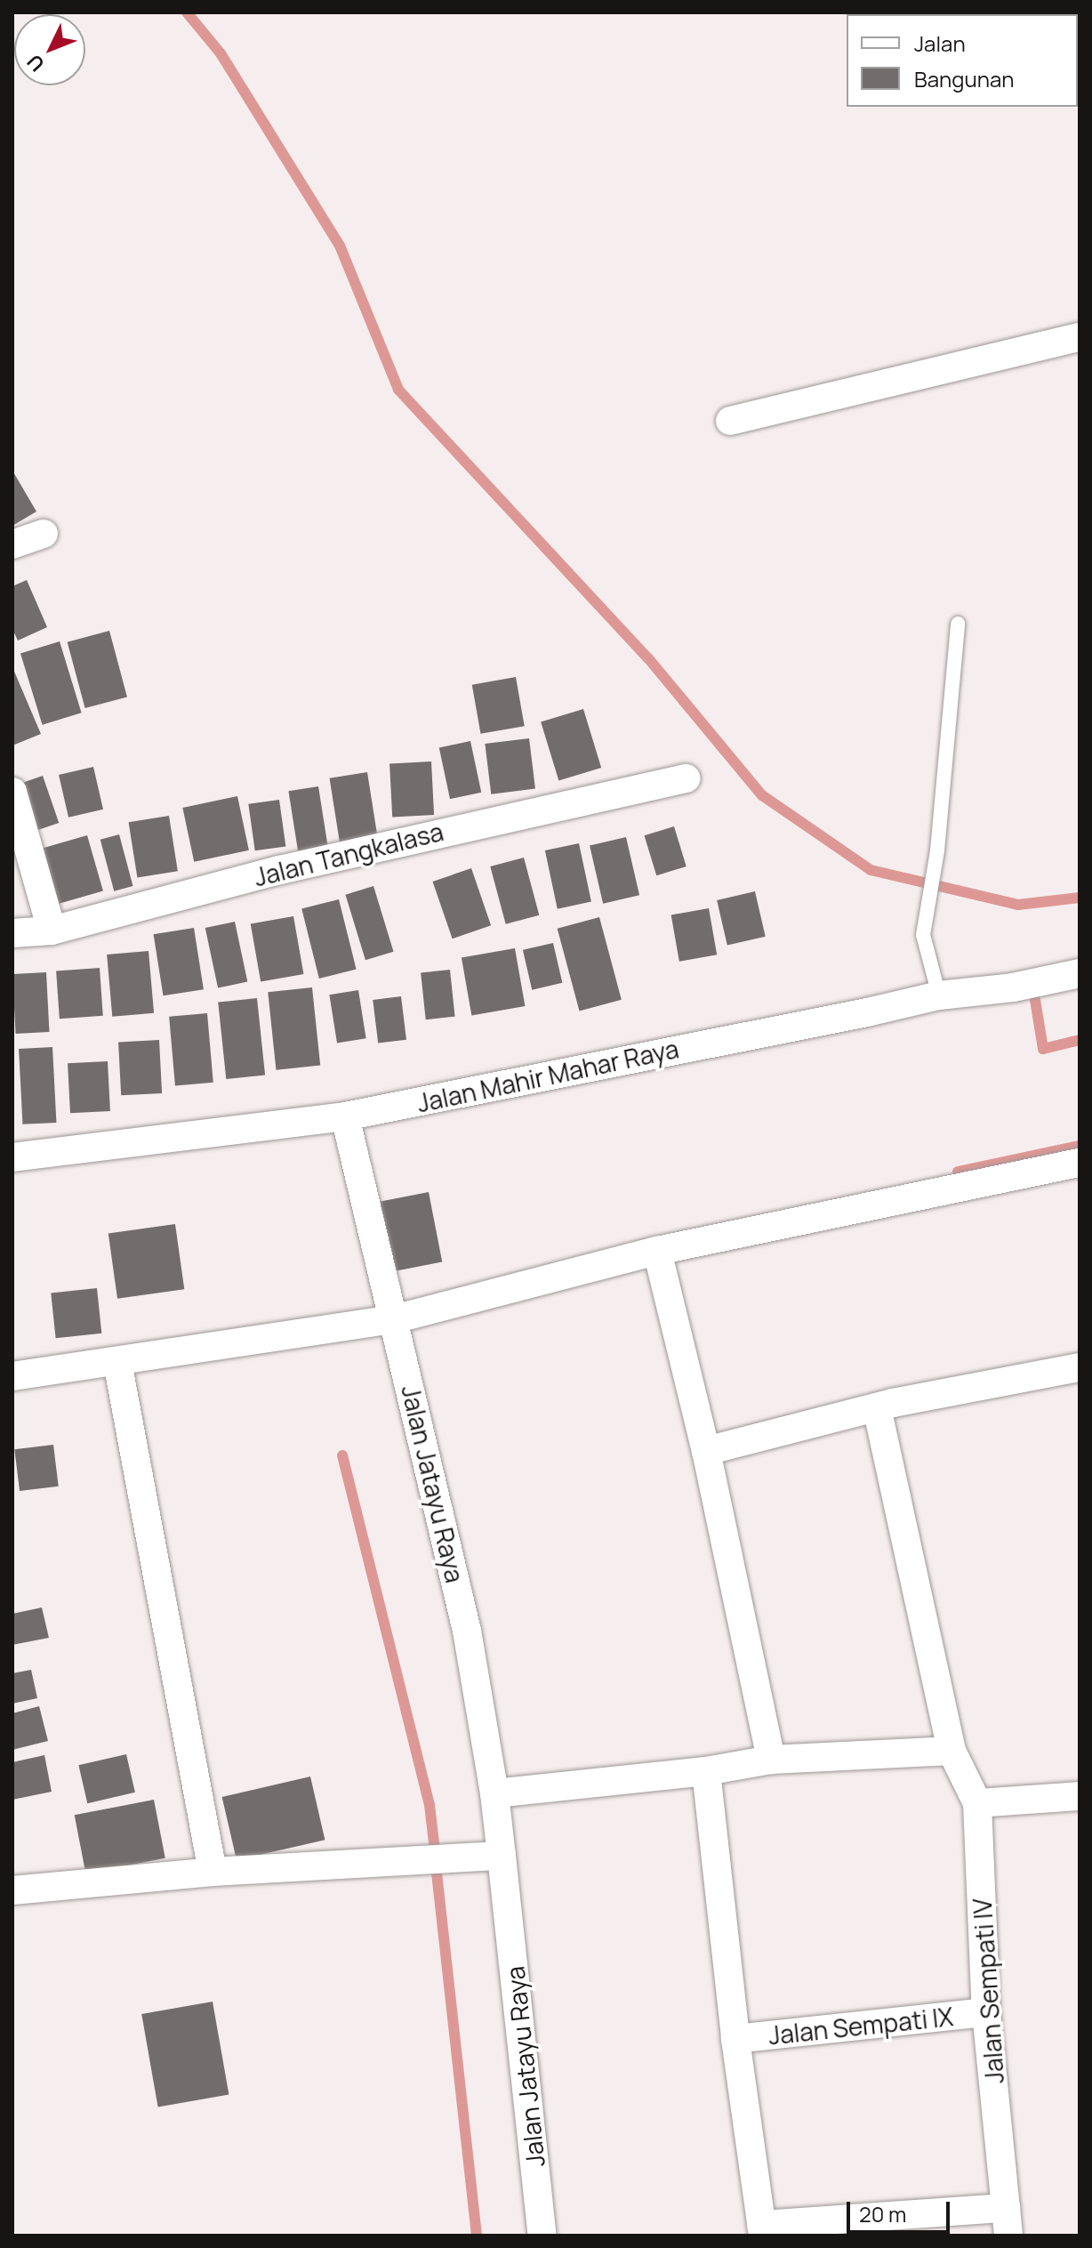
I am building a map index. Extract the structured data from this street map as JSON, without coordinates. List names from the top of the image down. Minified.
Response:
{"streets":{"street":["Jalan Tangkalasa","Jalan Mahir Mahar Raya","Jalan Jatayu Raya","Jalan Sempati IV","Jalan Sempati IX"]},"crossings":[["Jalan Mahir Mahar Raya","Jalan Jatayu Raya"],["Jalan Sempati IV","Jalan Sempati IX"]],"legend":["Jalan","Bangunan"],"scale_bar":"20 m","north":"bottom left"}
